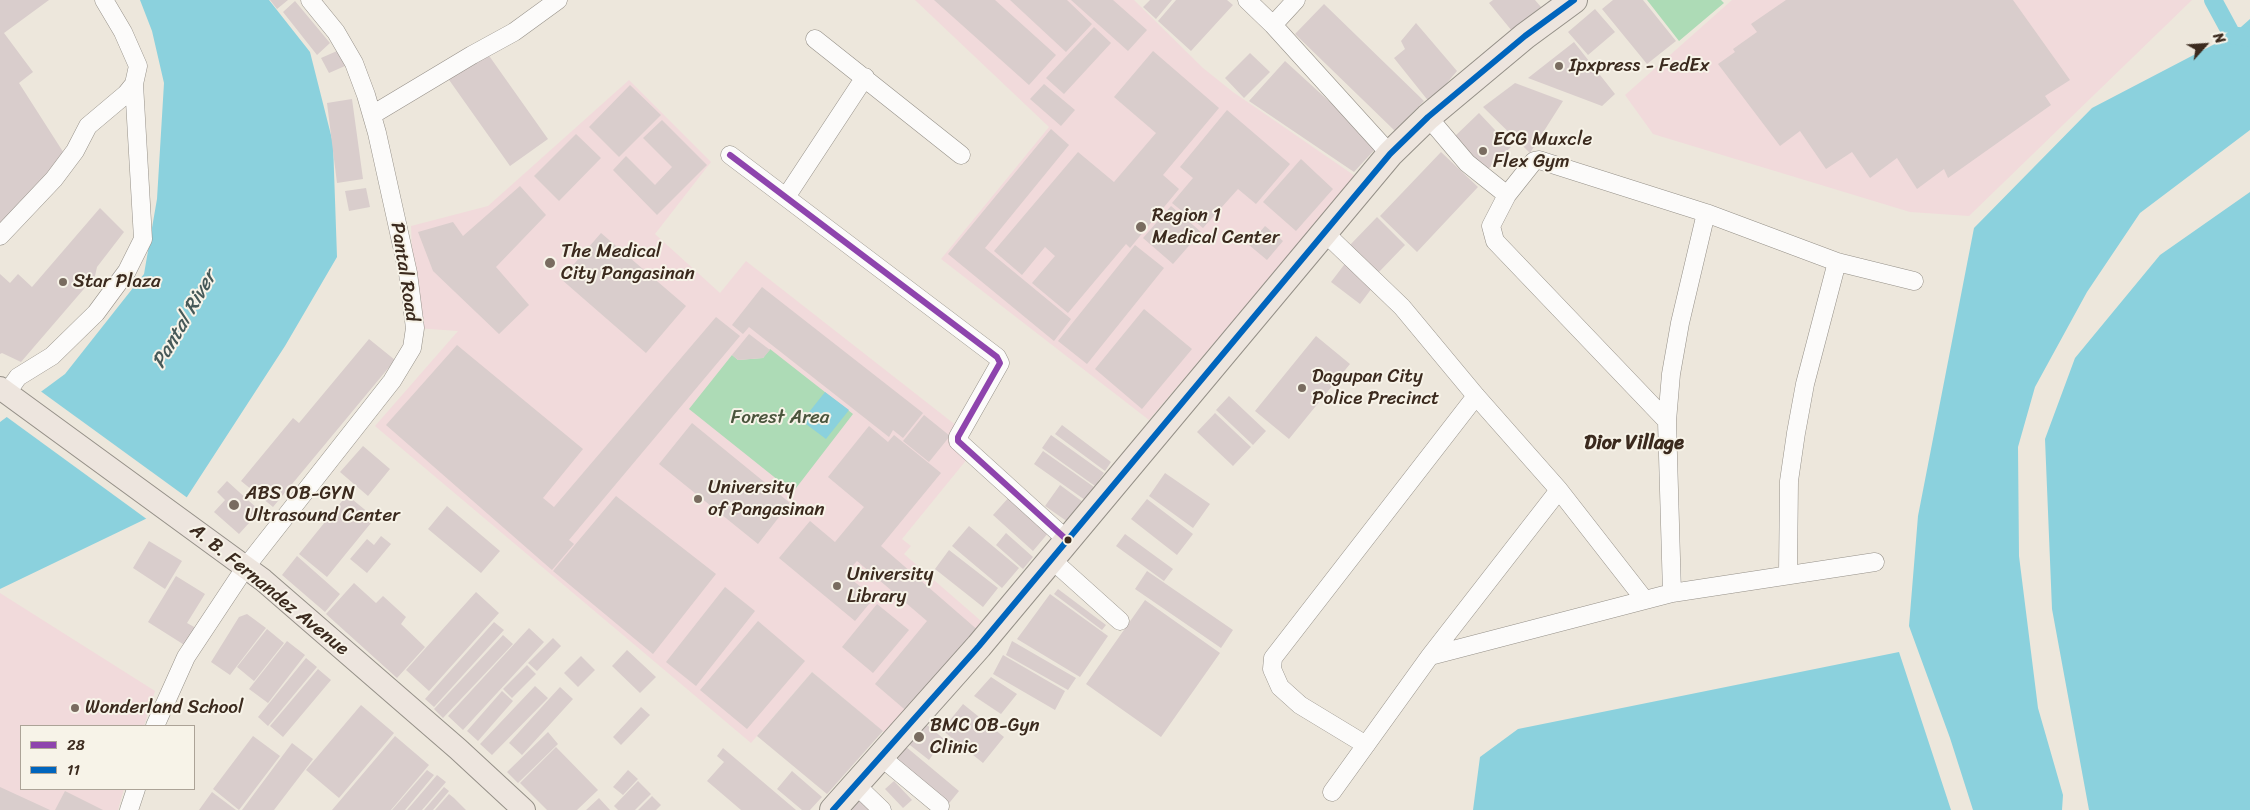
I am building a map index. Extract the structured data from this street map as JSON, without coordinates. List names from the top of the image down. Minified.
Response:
{"streets":{"main road":["A. B. Fernandez Avenue"],"street":["Pantal Road"]},"crossings":[["Pantal Road","A. B. Fernandez Avenue"]],"districts":["Dior Village"],"water":["Pantal River"],"parks":["Forest Area"],"places":["Ipxpress - FedEx","ECG Muxcle Flex Gym","Region 1 Medical Center","The Medical City Pangasinan","Star Plaza","Dagupan City Police Precinct","University of Pangasinan","ABS OB-GYN Ultrasound Center","University Library","Wonderland School","BMC OB-Gyn Clinic"],"lines":["transit line 11","transit line 28"],"legend":["28","11"],"north":"top right"}
